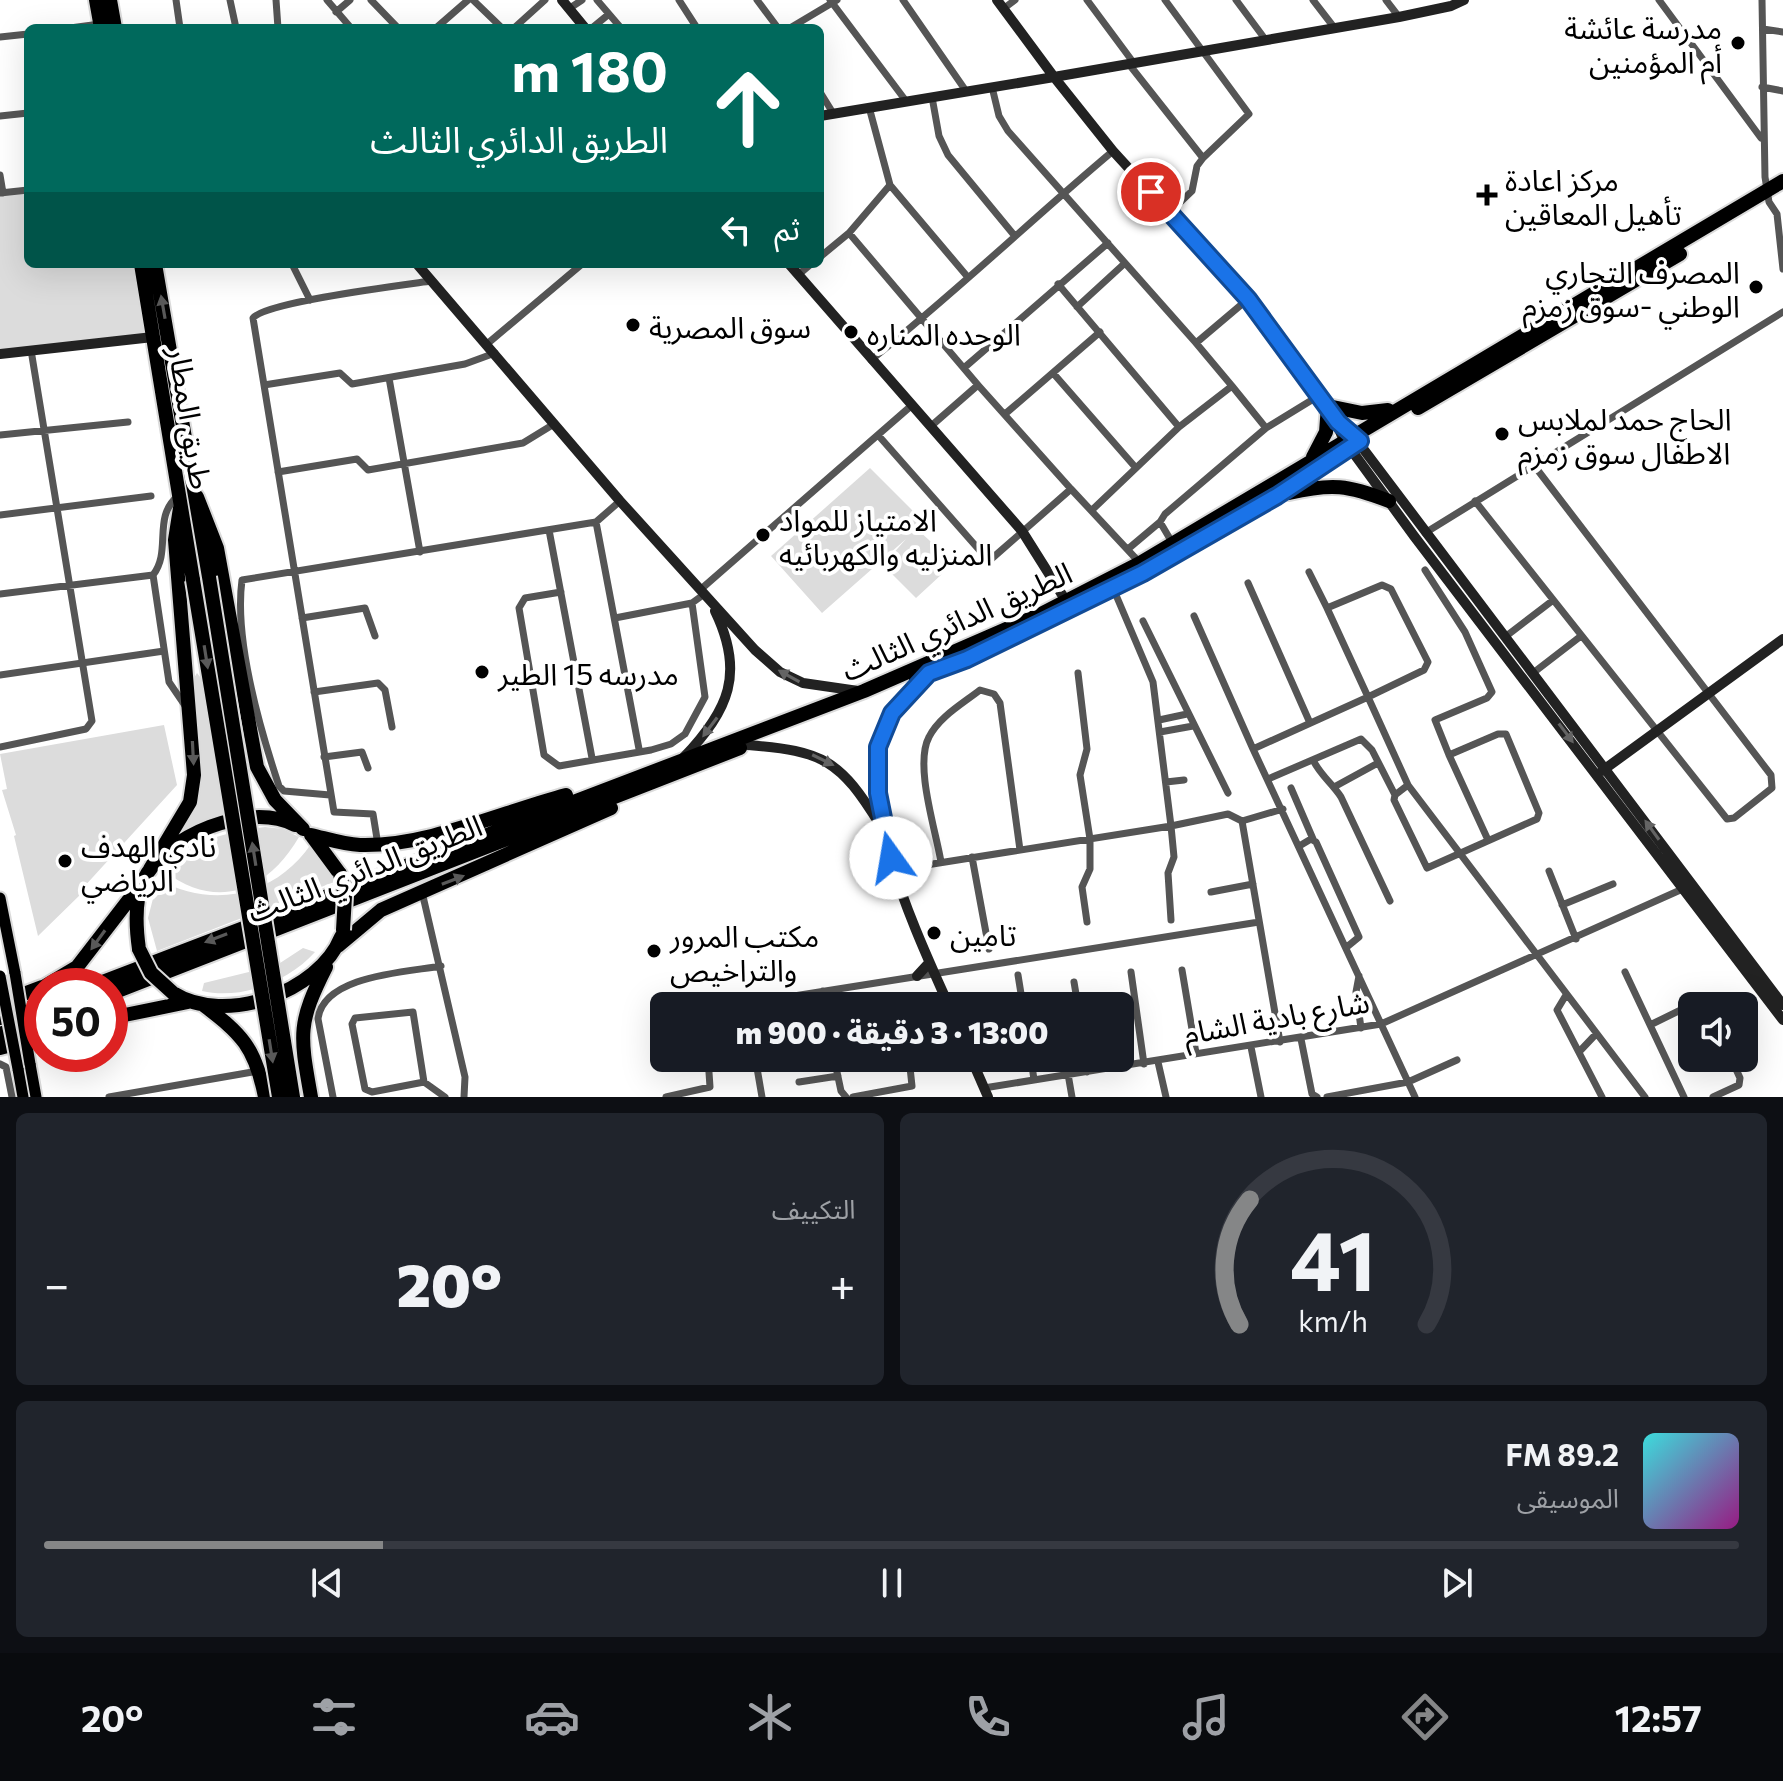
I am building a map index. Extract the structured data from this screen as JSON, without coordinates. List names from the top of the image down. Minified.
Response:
{"streets":{"highway":["طريق المطار","الطريق الدائري الثالث"],"street":["شارع بادية الشام"]},"places":{"other":["مدرسة عائشة أم المؤمنين","المصرف التجاري الوطني -سوق زمزم","سوق المصرية","الوحده المناره","الحاج حمد لملابس الاطفال سوق زمزم","الامتياز للمواد المنزليه والكهربائيه","مدرسه 15 الطير","نادي الهدف الرياضي","تامين","مكتب المرور والتراخيص"],"health":["مركز اعادة تأهيل المعاقين"]},"page":{"turn":["180 m","الطريق الدائري الثالث"],"then":"ثم","limit":"50","trip":"13:00 · 3 دقيقة · 900 m","tile":"التكييف","heat":["−","20°","+"],"song":["89.2 FM","الموسيقى"],"tabs":["12:57","20°"],"gauge":["41","km/h"]}}
